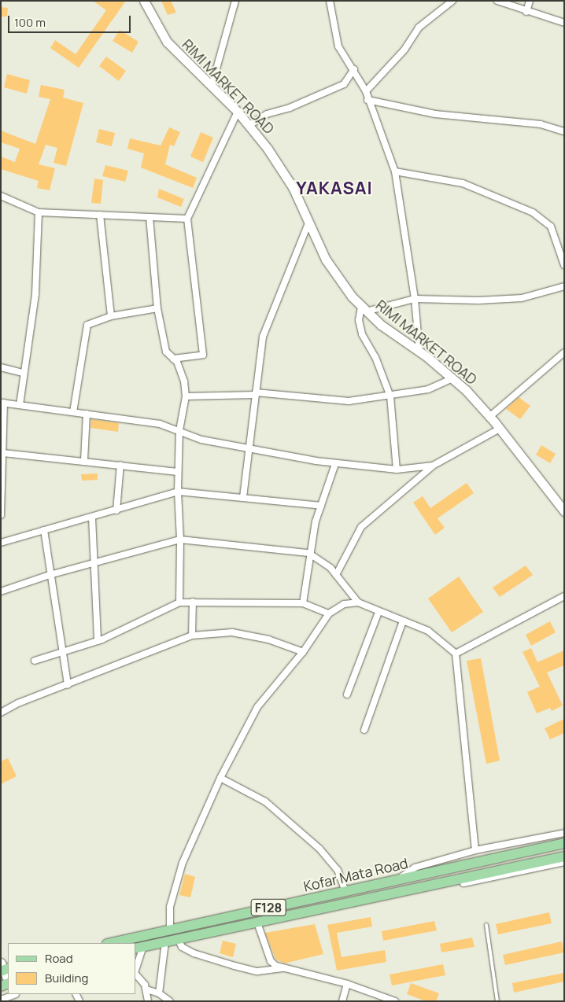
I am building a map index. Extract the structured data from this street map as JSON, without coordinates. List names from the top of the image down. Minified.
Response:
{"streets":{"main road":["Kofar Mata Road","F128"],"street":["RIMI MARKET ROAD"]},"districts":["YAKASAI"],"legend":["Road","Building"],"scale_bar":"100 m"}
